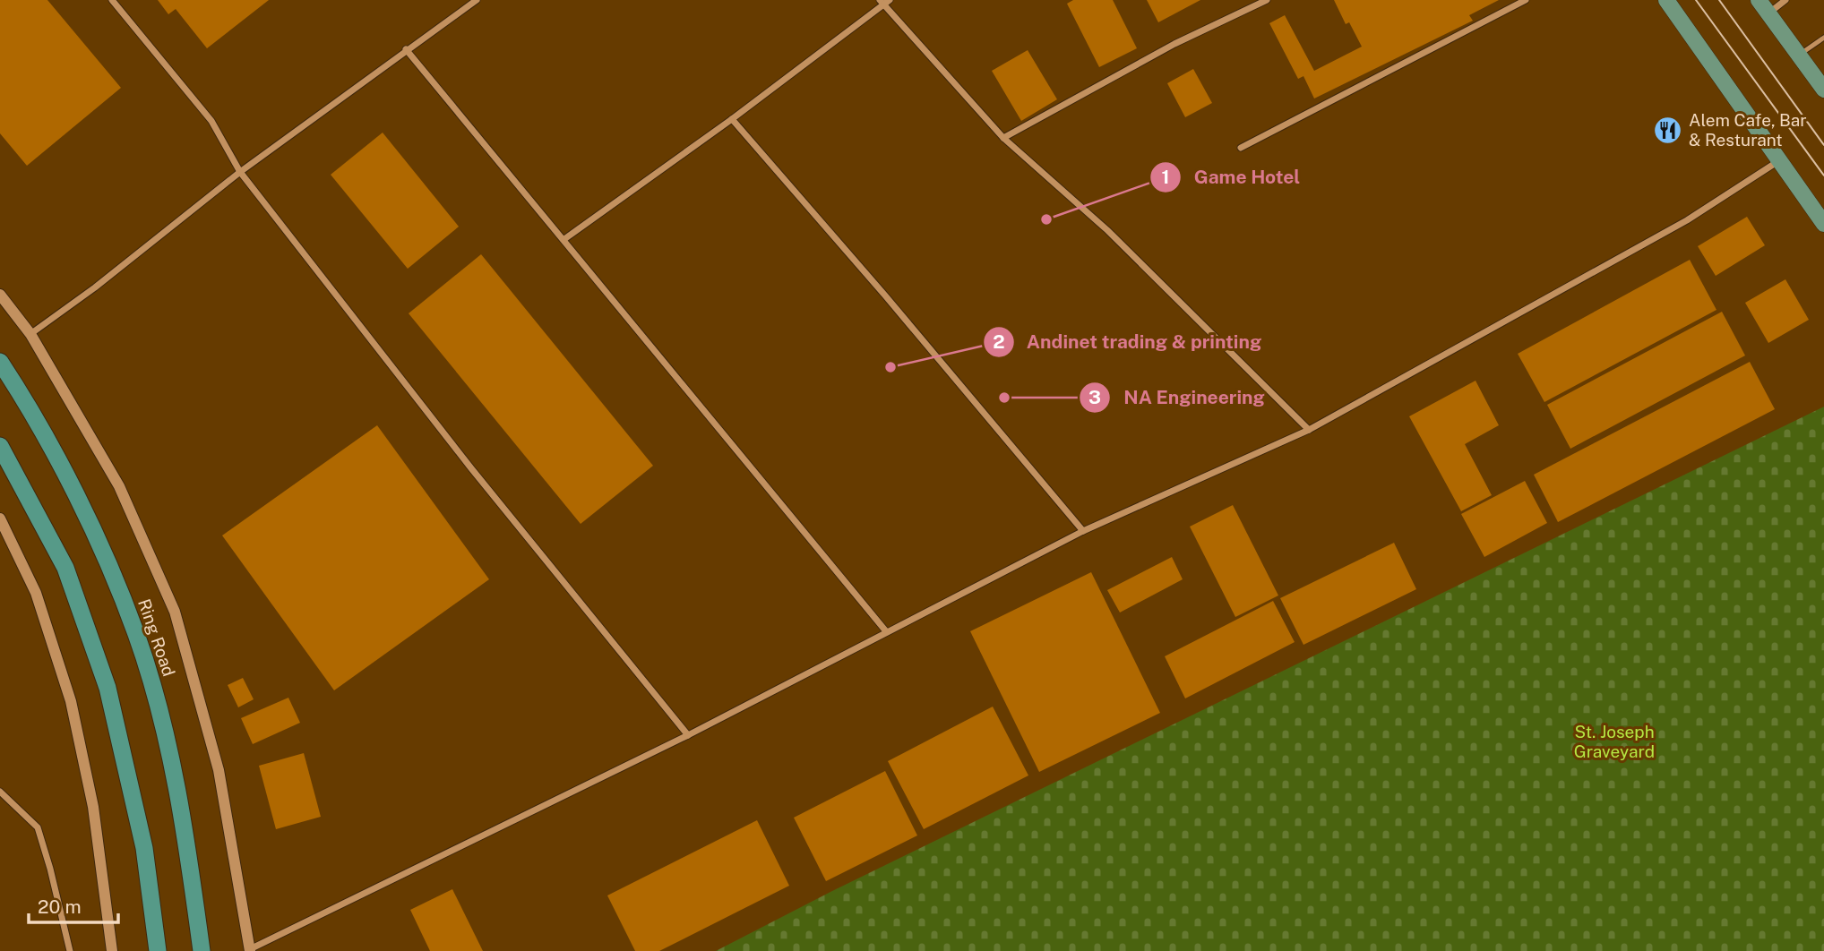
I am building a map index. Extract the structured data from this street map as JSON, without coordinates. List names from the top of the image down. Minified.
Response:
{"streets":{"highway":["Ring Road"]},"parks":["St. Joseph Graveyard"],"places":{"restaurant":["Alem Cafe, Bar & Resturant"],"other":["Game Hotel","Andinet trading & printing","NA Engineering"]},"scale_bar":"20 m"}
